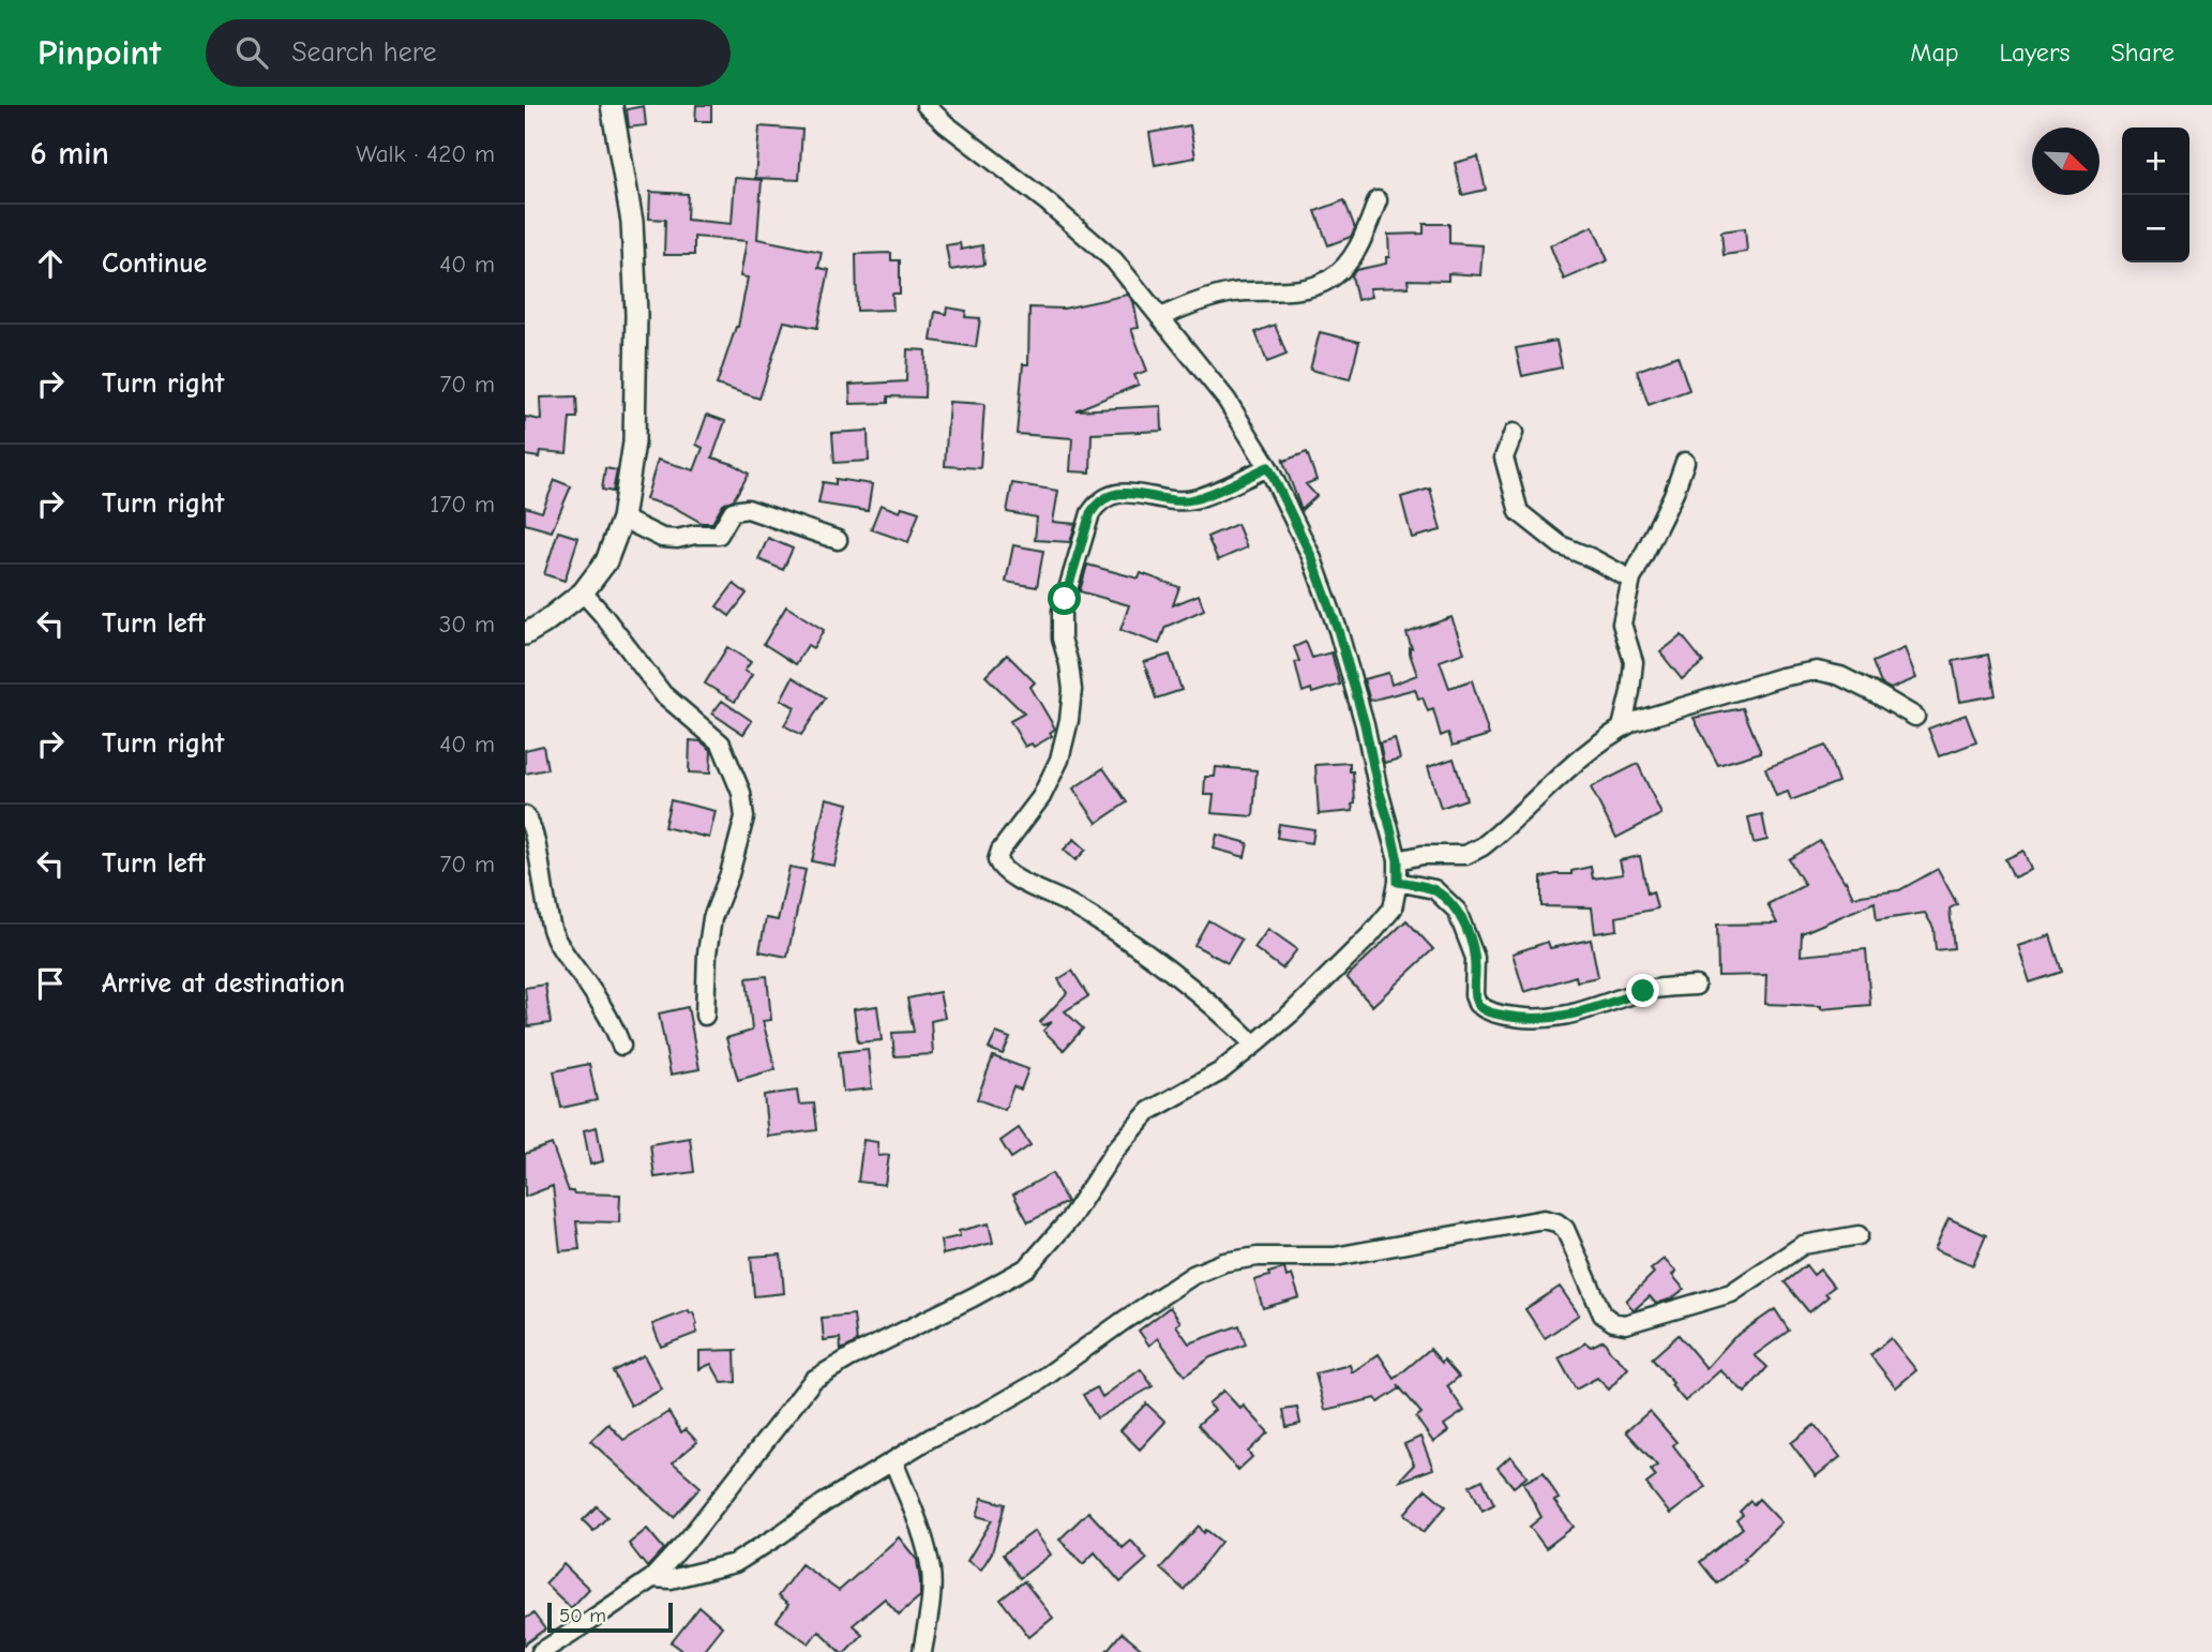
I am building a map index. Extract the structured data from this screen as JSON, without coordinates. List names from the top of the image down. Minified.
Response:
{"scale_bar":"50 m","north":"bottom right","page":{"header":"Pinpoint","search":"Search here","nav":["Map","Layers","Share"],"heading":["6 min","Walk · 420 m"],"map_buttons":["+","−"],"list":[["Continue","40 m"],["Turn right","70 m"],["Turn right","170 m"],["Turn left","30 m"],["Turn right","40 m"],["Turn left","70 m"],"Arrive at destination"],"scale":"50 m"}}
